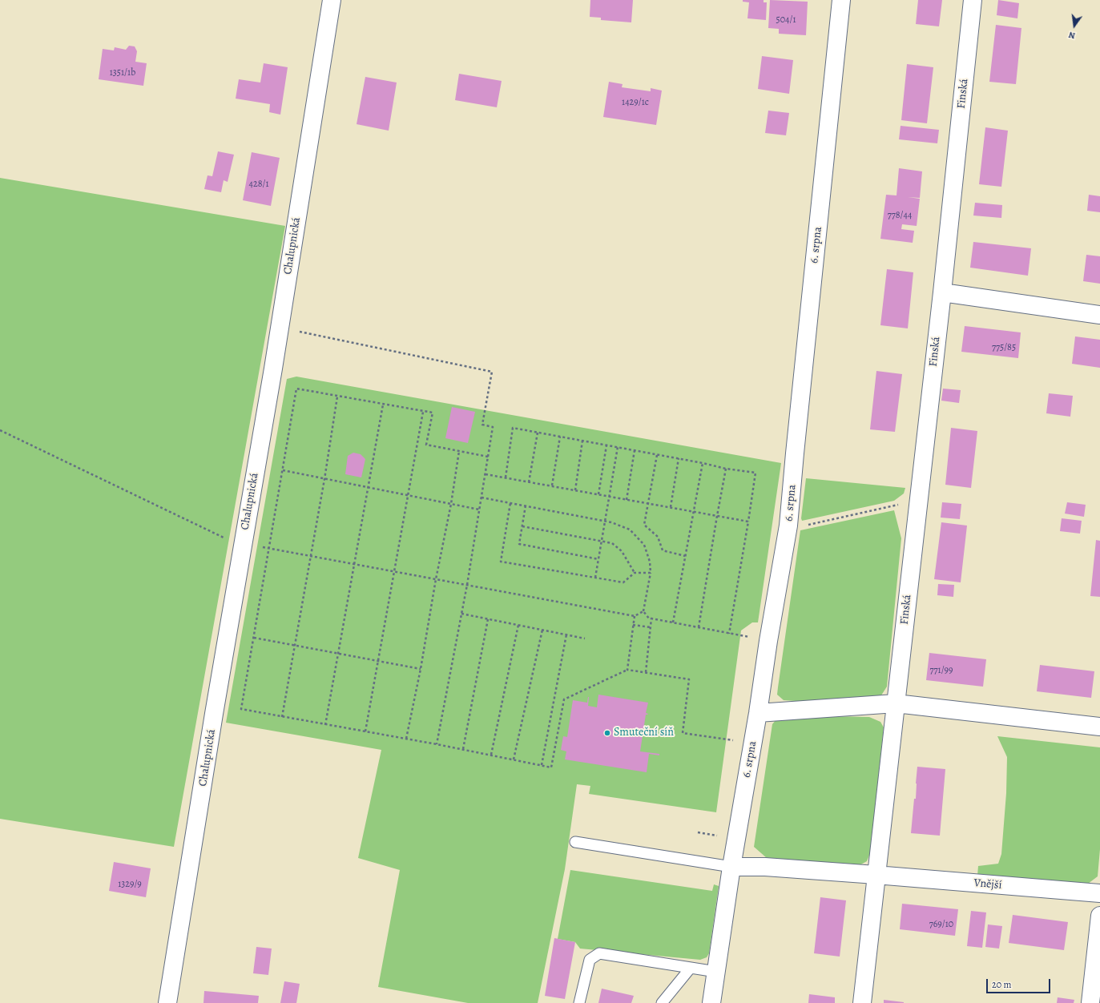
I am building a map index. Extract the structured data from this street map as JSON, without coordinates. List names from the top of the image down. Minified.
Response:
{"streets":{"street":["Finská","6. srpna","Chalupnická","Vnější"]},"crossings":[["6. srpna","Vnější"]],"places":["Smuteční síň"],"house_numbers":["504/1","1351/1b","1429/1c","428/1","778/44","775/85","771/99","1329/9","769/10"],"scale_bar":"20 m","north":"bottom"}
